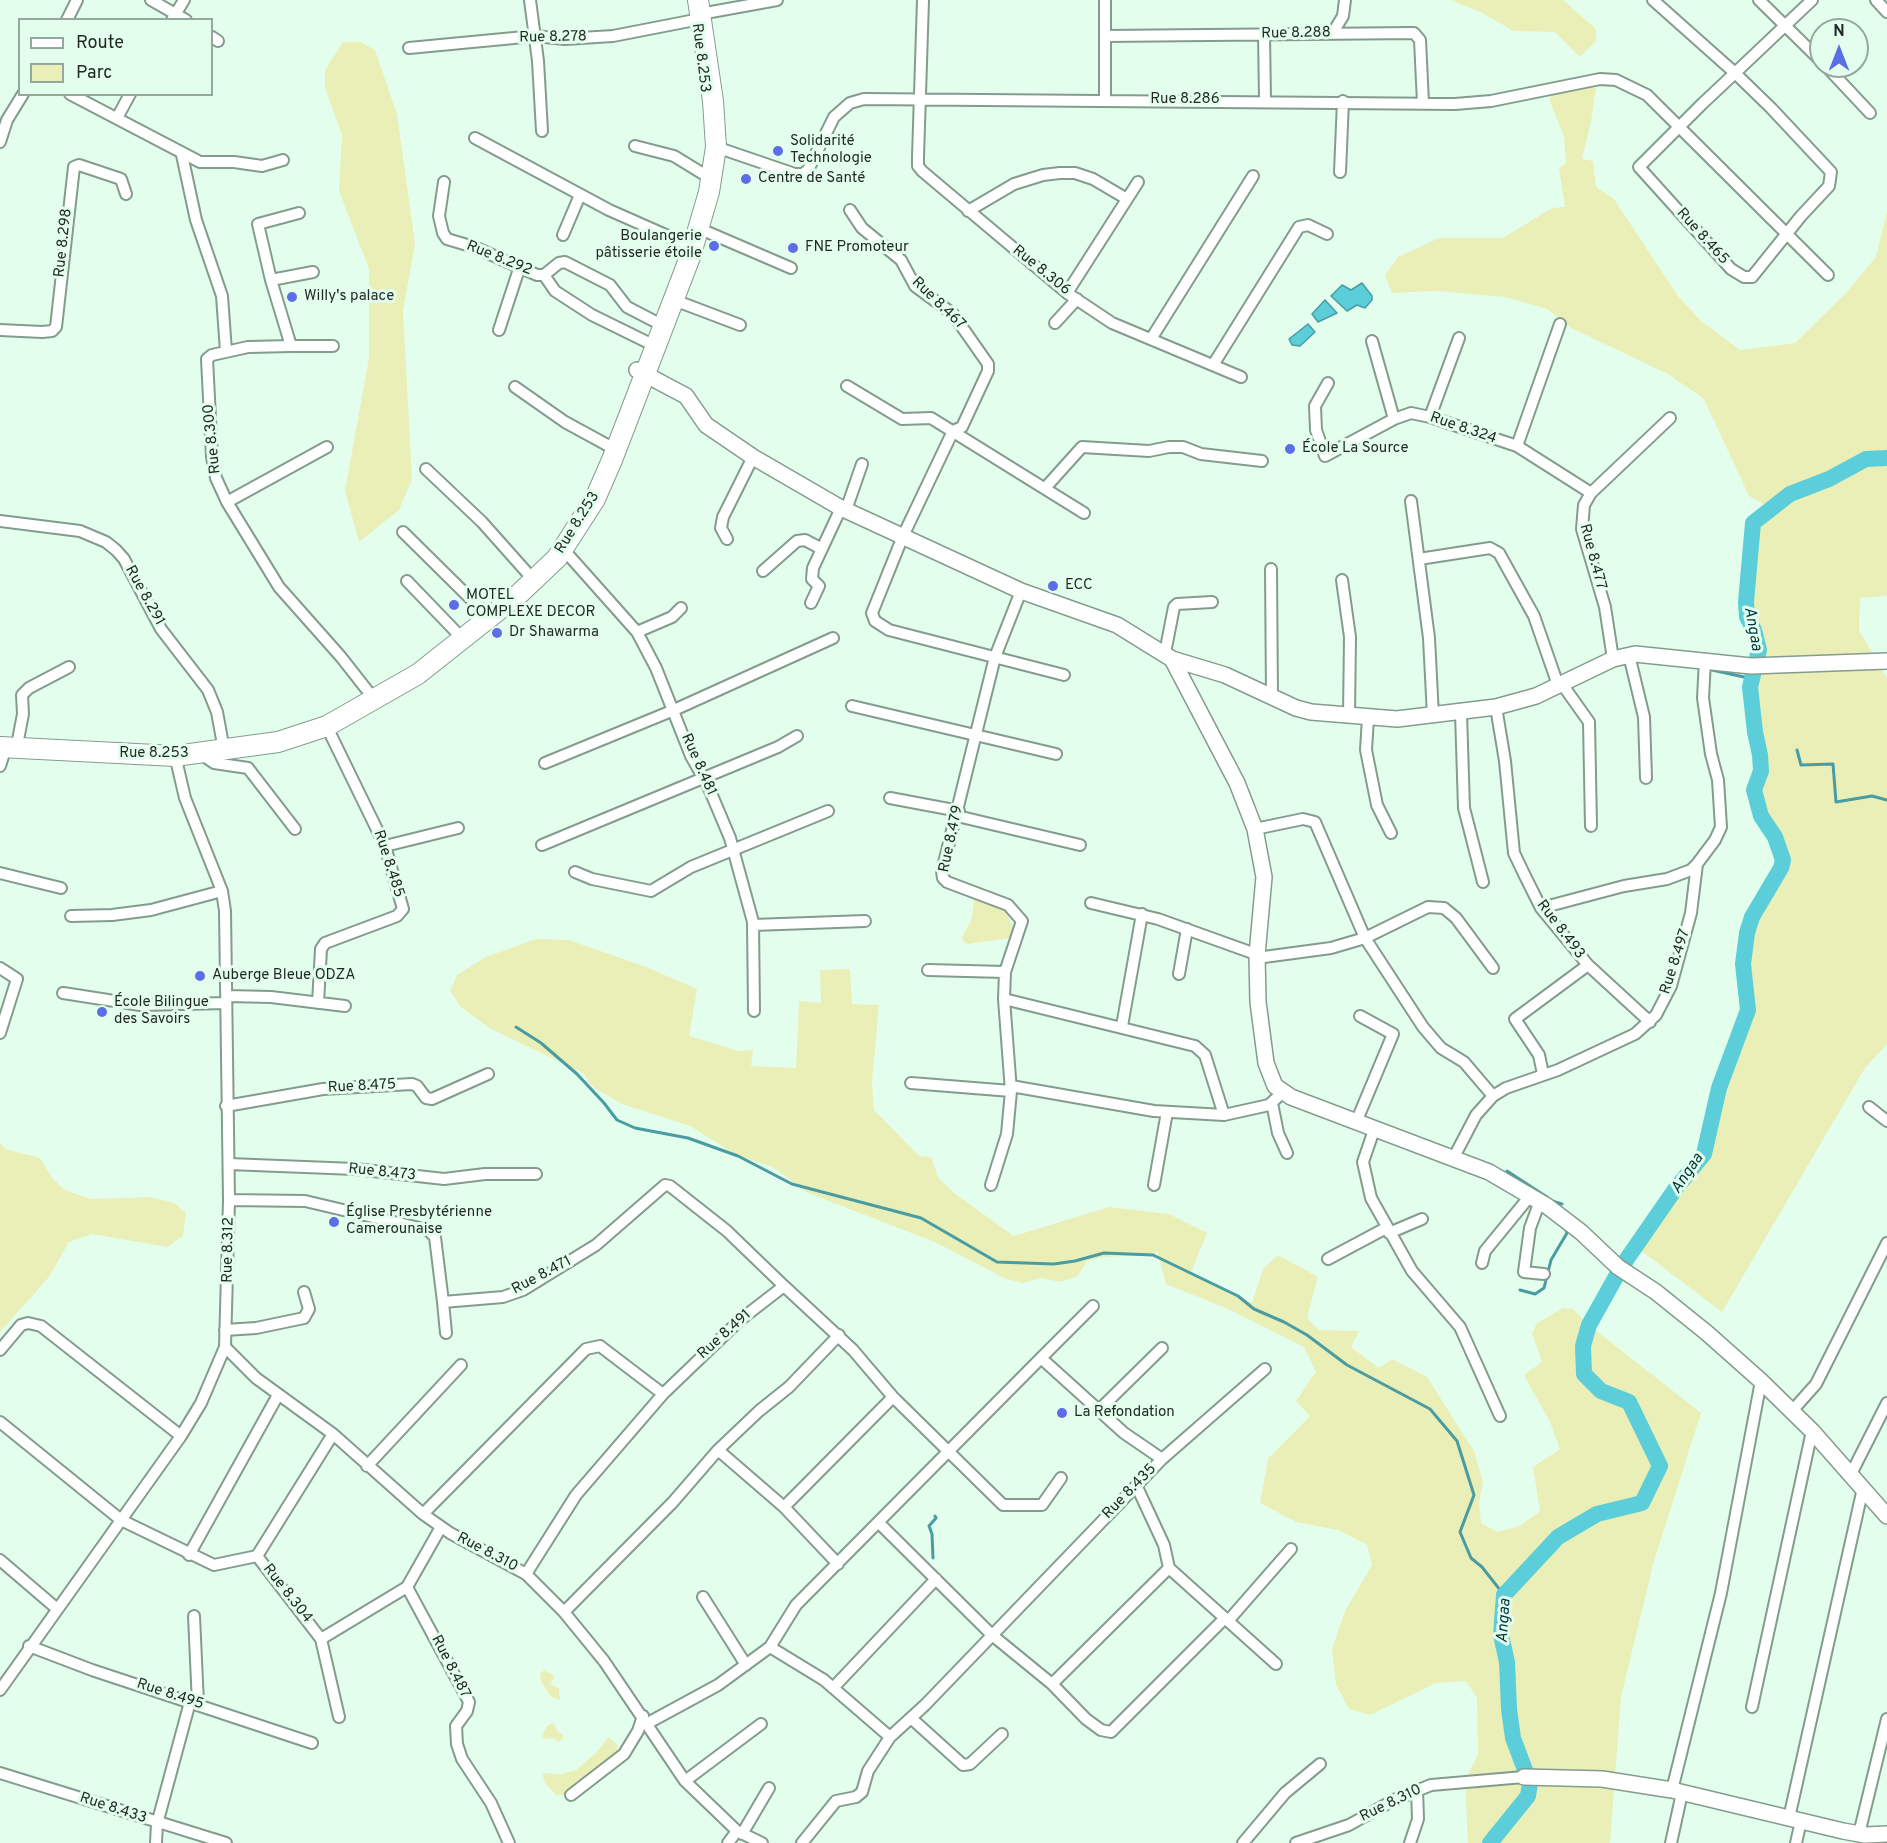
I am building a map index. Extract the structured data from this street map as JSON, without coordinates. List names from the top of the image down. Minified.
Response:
{"streets":{"highway":["Rue 8.253"],"street":["Rue 8.288","Rue 8.278","Rue 8.286","Rue 8.465","Rue 8.298","Rue 8.292","Rue 8.306","Rue 8.467","Rue 8.324","Rue 8.300","Rue 8.477","Rue 8.291","Rue 8.481","Rue 8.479","Rue 8.485","Rue 8.493","Rue 8.497","Rue 8.475","Rue 8.473","Rue 8.312","Rue 8.471","Rue 8.491","Rue 8.435","Rue 8.310","Rue 8.304","Rue 8.487","Rue 8.495","Rue 8.433"]},"crossings":[["Rue 8.288","Rue 8.286"],["Rue 8.278","Rue 8.253"],["Rue 8.253","Rue 8.286"],["Rue 8.253","Rue 8.292"],["Rue 8.253","Rue 8.300"],["Rue 8.253","Rue 8.291"],["Rue 8.253","Rue 8.481"],["Rue 8.253","Rue 8.485"],["Rue 8.253","Rue 8.312"],["Rue 8.286","Rue 8.465"],["Rue 8.286","Rue 8.306"],["Rue 8.467","Rue 8.479"],["Rue 8.324","Rue 8.477"],["Rue 8.493","Rue 8.497"],["Rue 8.475","Rue 8.312"],["Rue 8.473","Rue 8.312"],["Rue 8.312","Rue 8.310"],["Rue 8.312","Rue 8.495"],["Rue 8.471","Rue 8.491"],["Rue 8.491","Rue 8.310"],["Rue 8.310","Rue 8.304"],["Rue 8.304","Rue 8.487"]],"water":["Angaa"],"places":["Solidarité Technologie","Centre de Santé","Boulangerie pâtisserie étoile","FNE Promoteur","Willy's palace","École La Source","ECC","MOTEL COMPLEXE DECOR","Dr Shawarma","Auberge Bleue ODZA","École Bilingue des Savoirs","Église Presbytérienne Camerounaise","La Refondation"],"legend":["Route","Parc"],"north":"top"}
